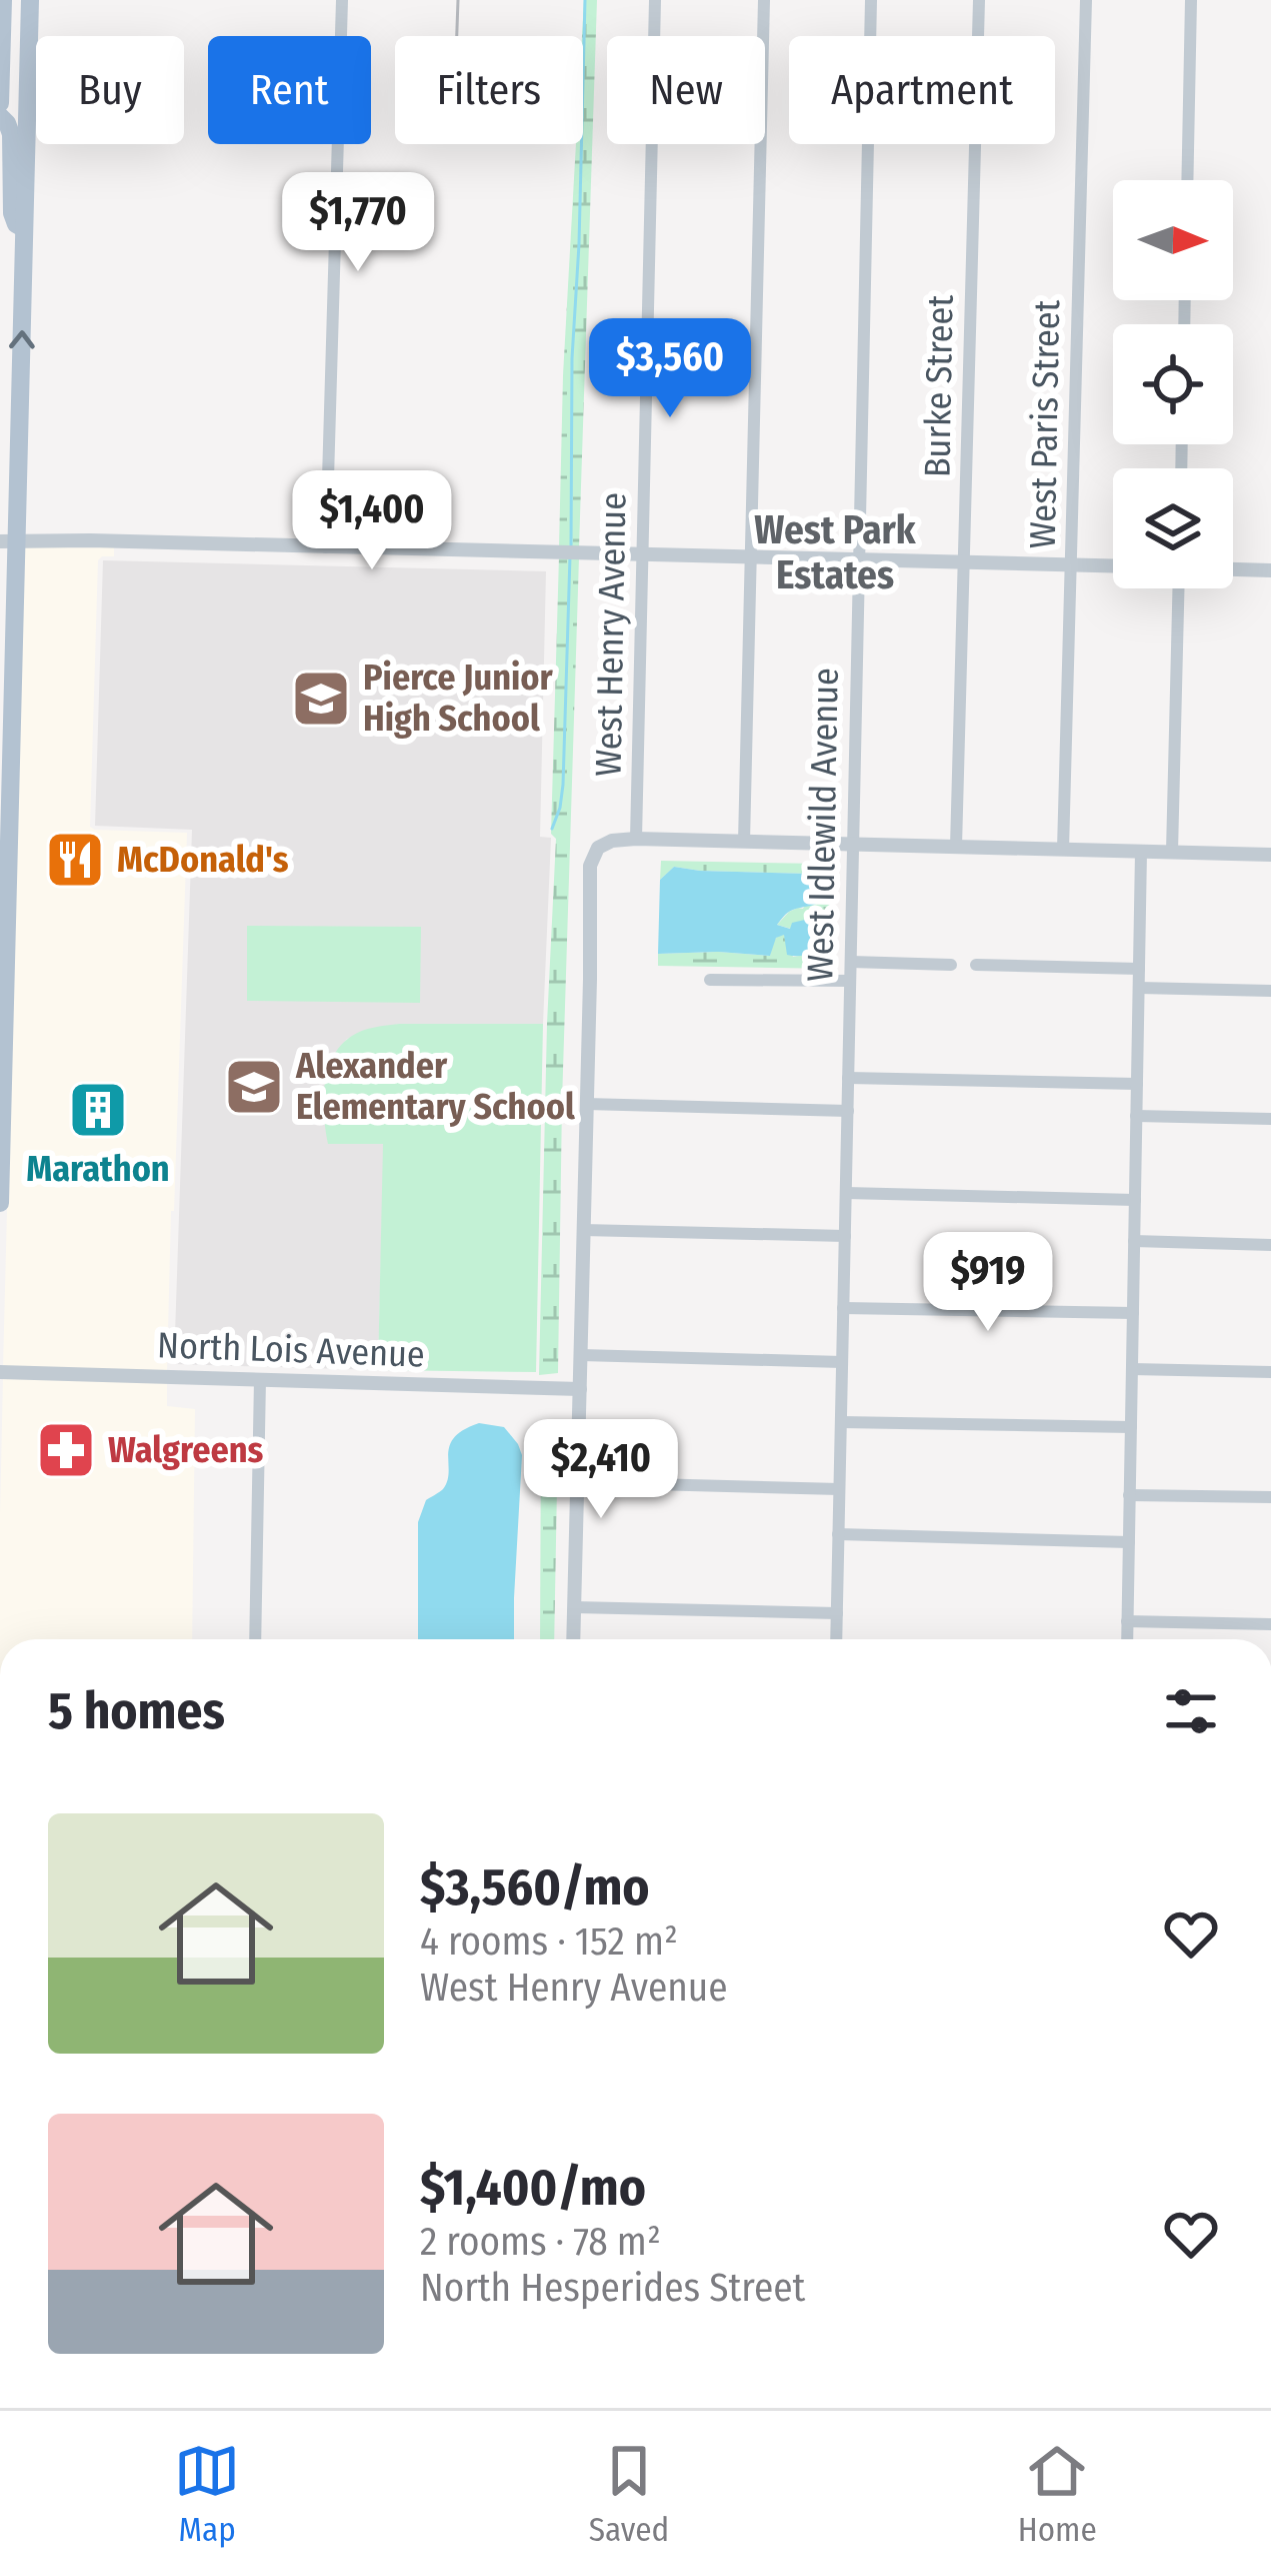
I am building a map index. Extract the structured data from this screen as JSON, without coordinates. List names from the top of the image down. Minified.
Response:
{"streets":{"street":["Burke Street","West Paris Street","West Henry Avenue","West Idlewild Avenue","North Lois Avenue"]},"districts":["West Park Estates"],"places":{"school or university":["Pierce Junior High School","Alexander Elementary School"],"restaurant":["McDonald's"],"building":["Marathon"],"pharmacy":["Walgreens"]},"north":"right","page":{"chip":["Buy","Rent","Filters","New","Apartment"],"price":["$1,770","$3,560","$1,400","$919","$2,410"],"heading":"5 homes","list":[{"name":"$3,560/mo","note":"4 rooms · 152 m² · West Henry Avenue"},{"name":"$1,400/mo","note":"2 rooms · 78 m² · North Hesperides Street"}],"tabs":["Map","Saved","Home"]}}
